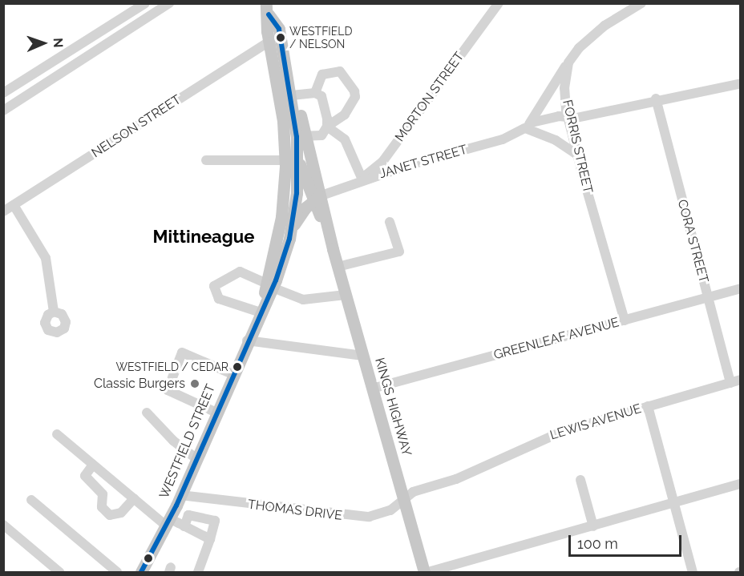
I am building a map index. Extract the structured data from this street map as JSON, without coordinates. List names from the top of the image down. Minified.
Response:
{"streets":{"main road":["KINGS HIGHWAY","WESTFIELD STREET"],"street":["MORTON STREET","NELSON STREET","FORRIS STREET","JANET STREET","CORA STREET","GREENLEAF AVENUE","LEWIS AVENUE","THOMAS DRIVE"]},"crossings":[["MORTON STREET","JANET STREET"],["NELSON STREET","WESTFIELD STREET"],["FORRIS STREET","JANET STREET"],["FORRIS STREET","GREENLEAF AVENUE"],["JANET STREET","CORA STREET"],["JANET STREET","KINGS HIGHWAY"],["CORA STREET","GREENLEAF AVENUE"],["CORA STREET","LEWIS AVENUE"],["GREENLEAF AVENUE","KINGS HIGHWAY"],["KINGS HIGHWAY","LEWIS AVENUE"],["KINGS HIGHWAY","WESTFIELD STREET"],["KINGS HIGHWAY","THOMAS DRIVE"],["LEWIS AVENUE","THOMAS DRIVE"],["WESTFIELD STREET","THOMAS DRIVE"]],"districts":["Mittineague"],"places":["WESTFIELD / NELSON","WESTFIELD / CEDAR","Classic Burgers"],"scale_bar":"100 m","north":"right"}
